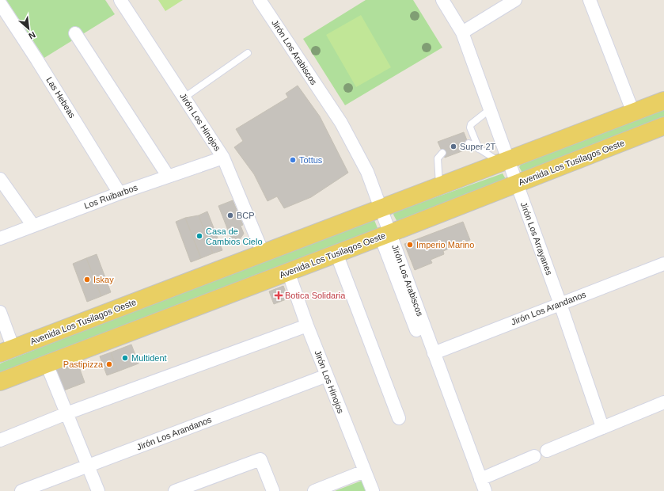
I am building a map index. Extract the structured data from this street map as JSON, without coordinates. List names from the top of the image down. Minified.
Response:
{"streets":{"main road":["Avenida Los Tusilagos Oeste"],"street":["Jirón Los Arabiscos","Las Hebeas","Jirón Los Hinojos","Los Ruibarbos","Jirón Los Arrayanes","Jirón Los Arandanos"]},"crossings":[["Jirón Los Arabiscos","Avenida Los Tusilagos Oeste"],["Jirón Los Arabiscos","Jirón Los Arandanos"],["Las Hebeas","Los Ruibarbos"],["Jirón Los Hinojos","Avenida Los Tusilagos Oeste"],["Jirón Los Hinojos","Los Ruibarbos"],["Jirón Los Hinojos","Jirón Los Arandanos"],["Avenida Los Tusilagos Oeste","Jirón Los Arrayanes"],["Jirón Los Arrayanes","Jirón Los Arandanos"]],"places":{"other":["Super 2T","Tottus","BCP","Casa de Cambios Cielo","Imperio Marino","Iskay","Multident","Pastipizza"],"health":["Botica Solidaria"]},"north":"bottom right"}
